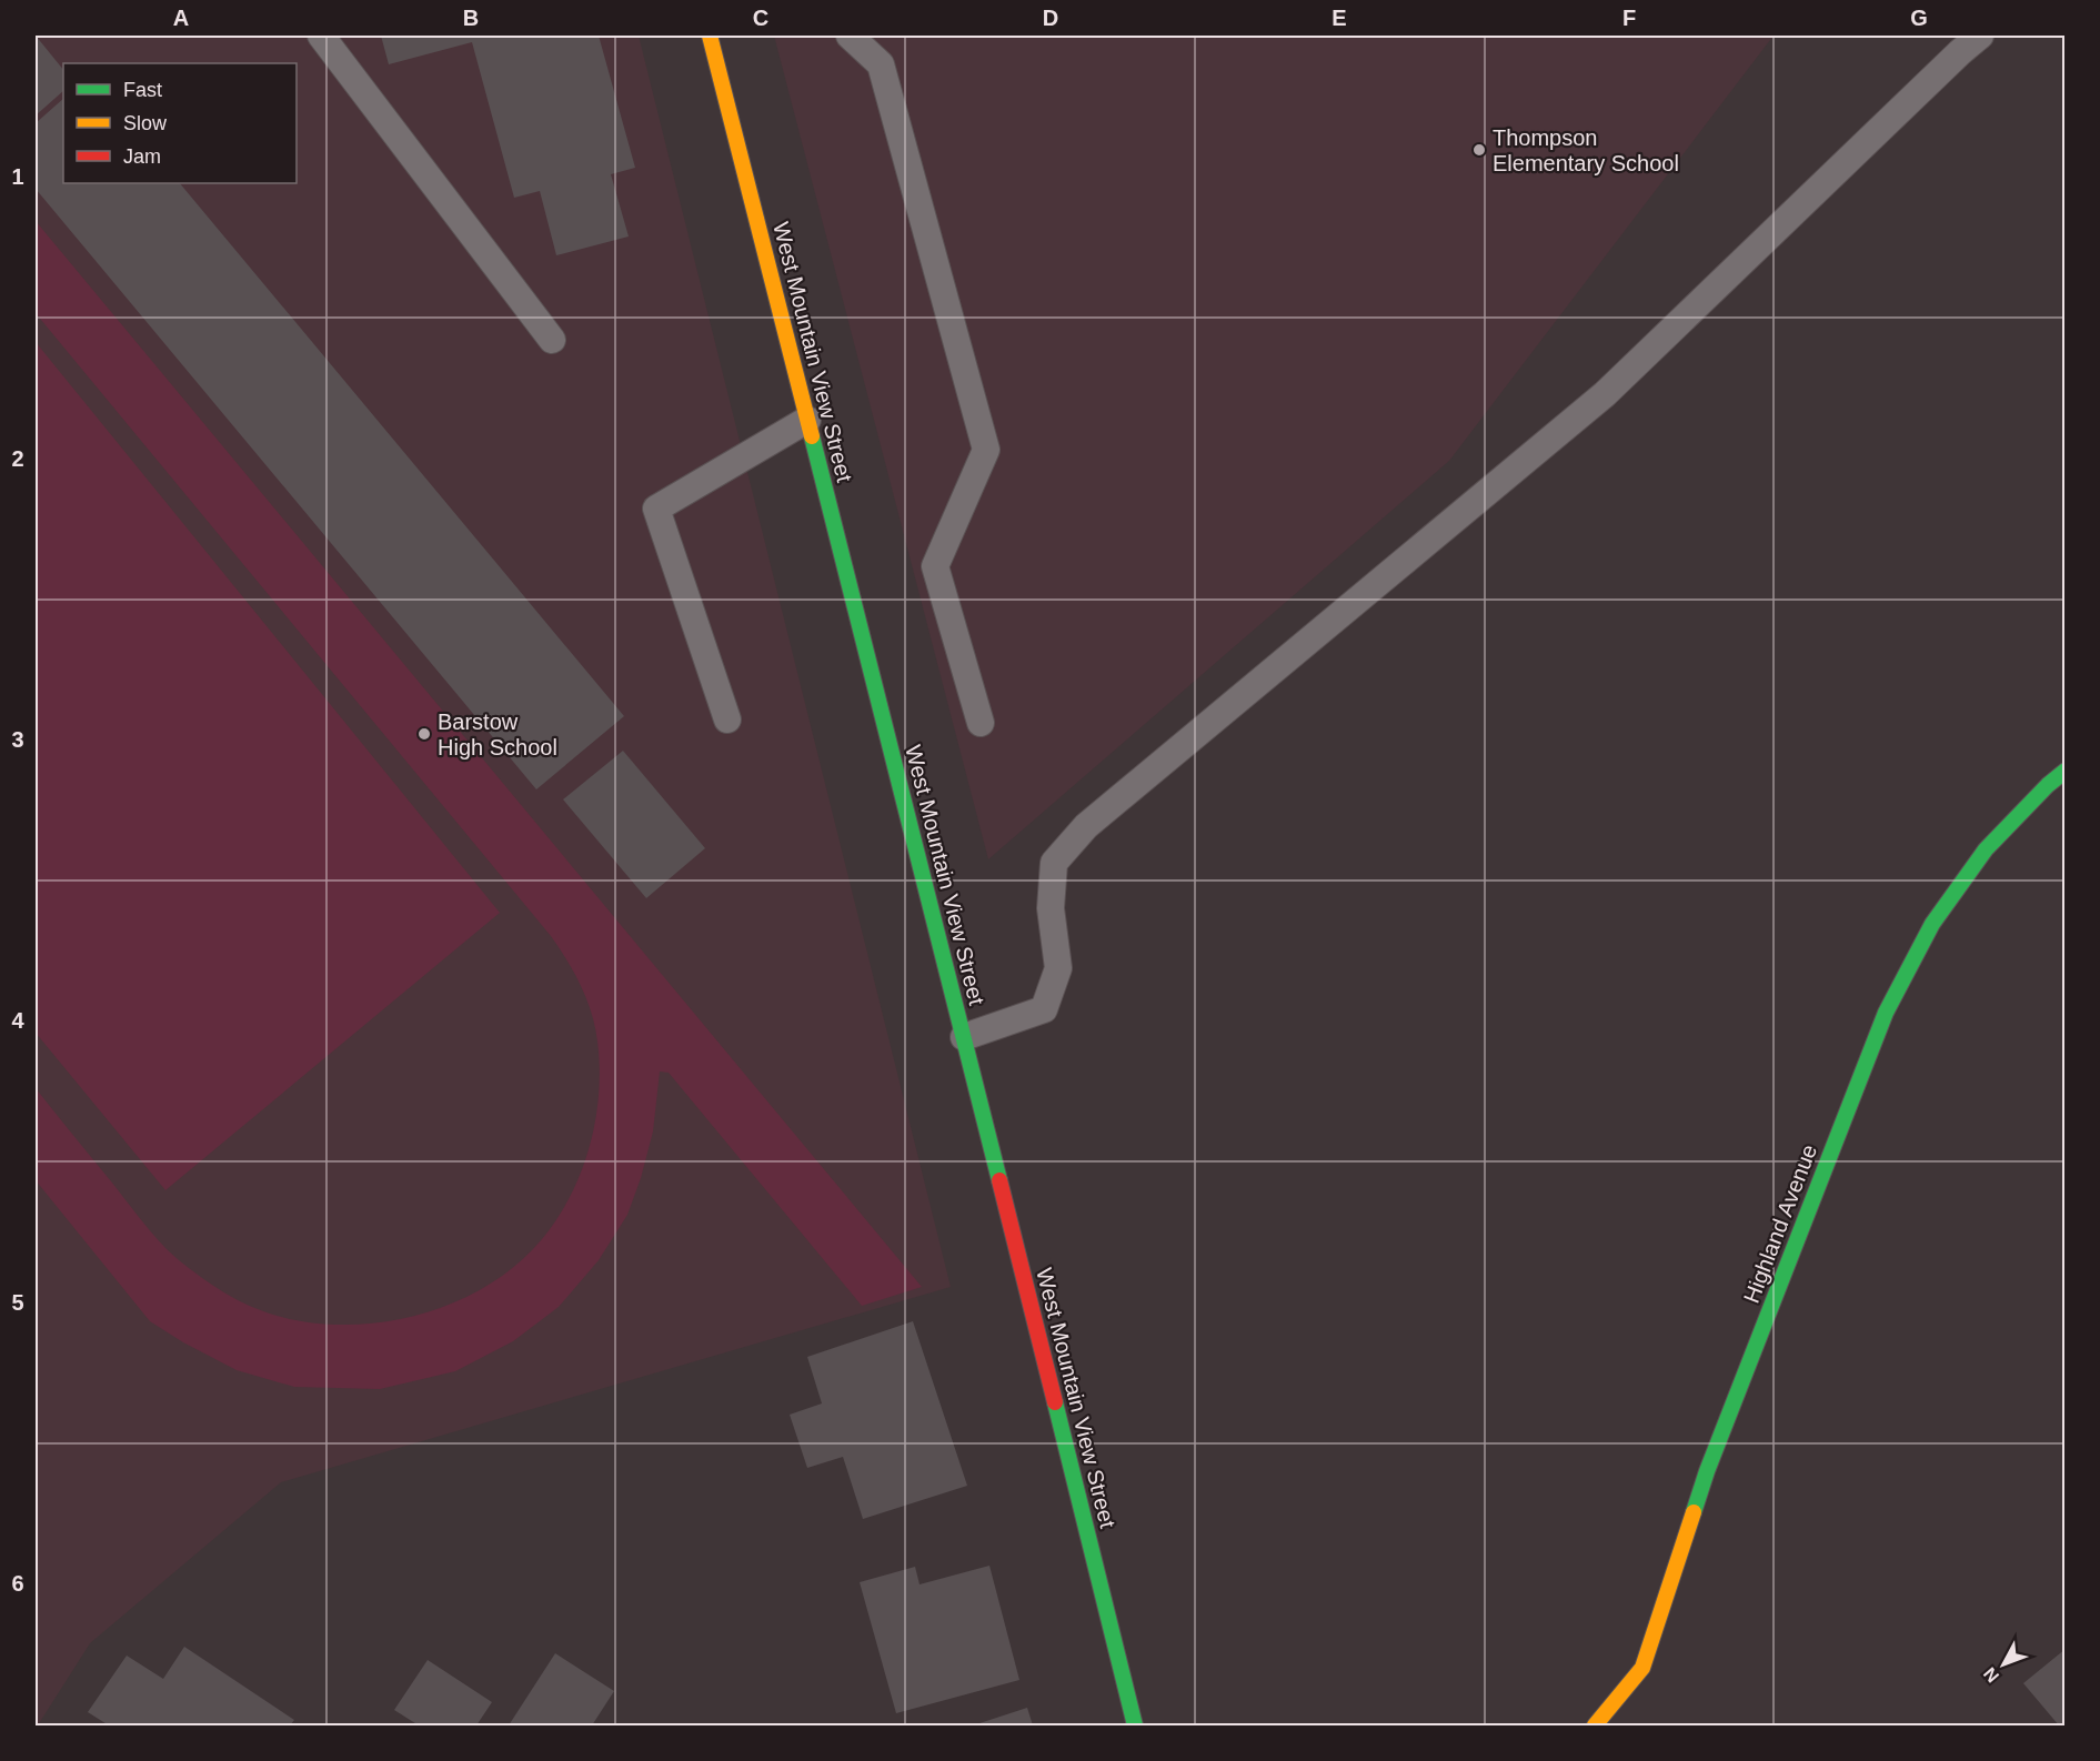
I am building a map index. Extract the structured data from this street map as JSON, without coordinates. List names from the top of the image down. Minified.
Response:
{"streets":{"street":["West Mountain View Street","Highland Avenue"]},"places":["Thompson Elementary School","Barstow High School"],"legend":["Fast","Slow","Jam"],"north":"bottom left","grid":{"columns":["A","B","C","D","E","F","G"],"rows":["1","2","3","4","5","6"]}}
